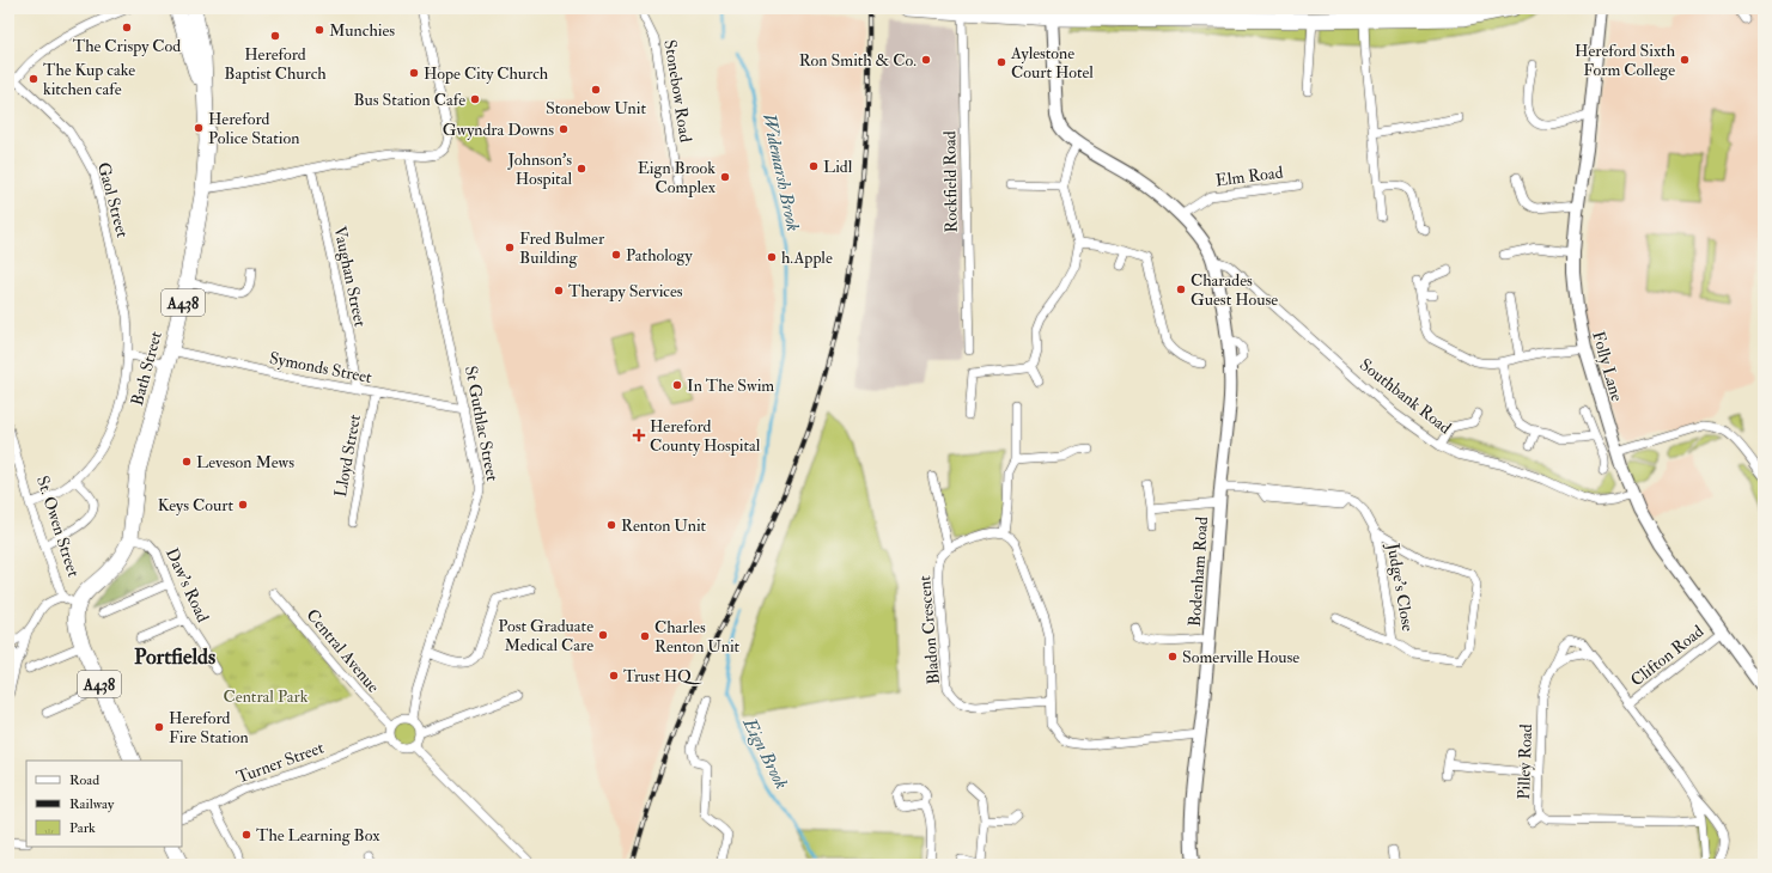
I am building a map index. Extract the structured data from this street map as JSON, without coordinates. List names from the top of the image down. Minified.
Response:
{"streets":{"highway":["A438","Bath Street"],"street":["Stonebow Road","Elm Road","Rockfield Road","Gaol Street","Vaughan Street","Folly Lane","Symonds Street","Southbank Road","St Guthlac Street","Lloyd Street","St. Owen Street","Bodenham Road","Daw's Road","Judge's Close","Bladon Crescent","Central Avenue","Clifton Road","Turner Street","Pilley Road"]},"crossings":[["Gaol Street","Symonds Street"],["Gaol Street","St. Owen Street"],["Vaughan Street","Symonds Street"],["A438","Bath Street"],["A438","St. Owen Street"],["Folly Lane","Southbank Road"],["Folly Lane","Clifton Road"],["Symonds Street","Bath Street"],["Symonds Street","St Guthlac Street"],["Symonds Street","Lloyd Street"],["Bath Street","St. Owen Street"],["Bath Street","Daw's Road"],["Southbank Road","Bodenham Road"],["St Guthlac Street","Central Avenue"],["St Guthlac Street","Turner Street"],["Bodenham Road","Judge's Close"],["Central Avenue","Turner Street"],["Clifton Road","Pilley Road"]],"districts":["Portfields"],"water":["Widemarsh Brook","Eign Brook"],"parks":["Central Park"],"places":{"other":["The Crispy Cod","Munchies","Hereford Baptist Church","Ron Smith & Co.","Hereford Sixth Form College","Aylestone Court Hotel","Hope City Church","The Kup cake kitchen cafe","Stonebow Unit","Bus Station Cafe","Hereford Police Station","Gwyndra Downs","Lidl","Johnson's Hospital","Eign Brook Complex","Fred Bulmer Building","Pathology","h.Apple","Charades Guest House","Therapy Services","In The Swim","Leveson Mews","Keys Court","Renton Unit","Post Graduate Medical Care","Charles Renton Unit","Somerville House","Trust HQ","Hereford Fire Station","The Learning Box"],"health":["Hereford County Hospital"]},"legend":["Road","Railway","Park"]}
